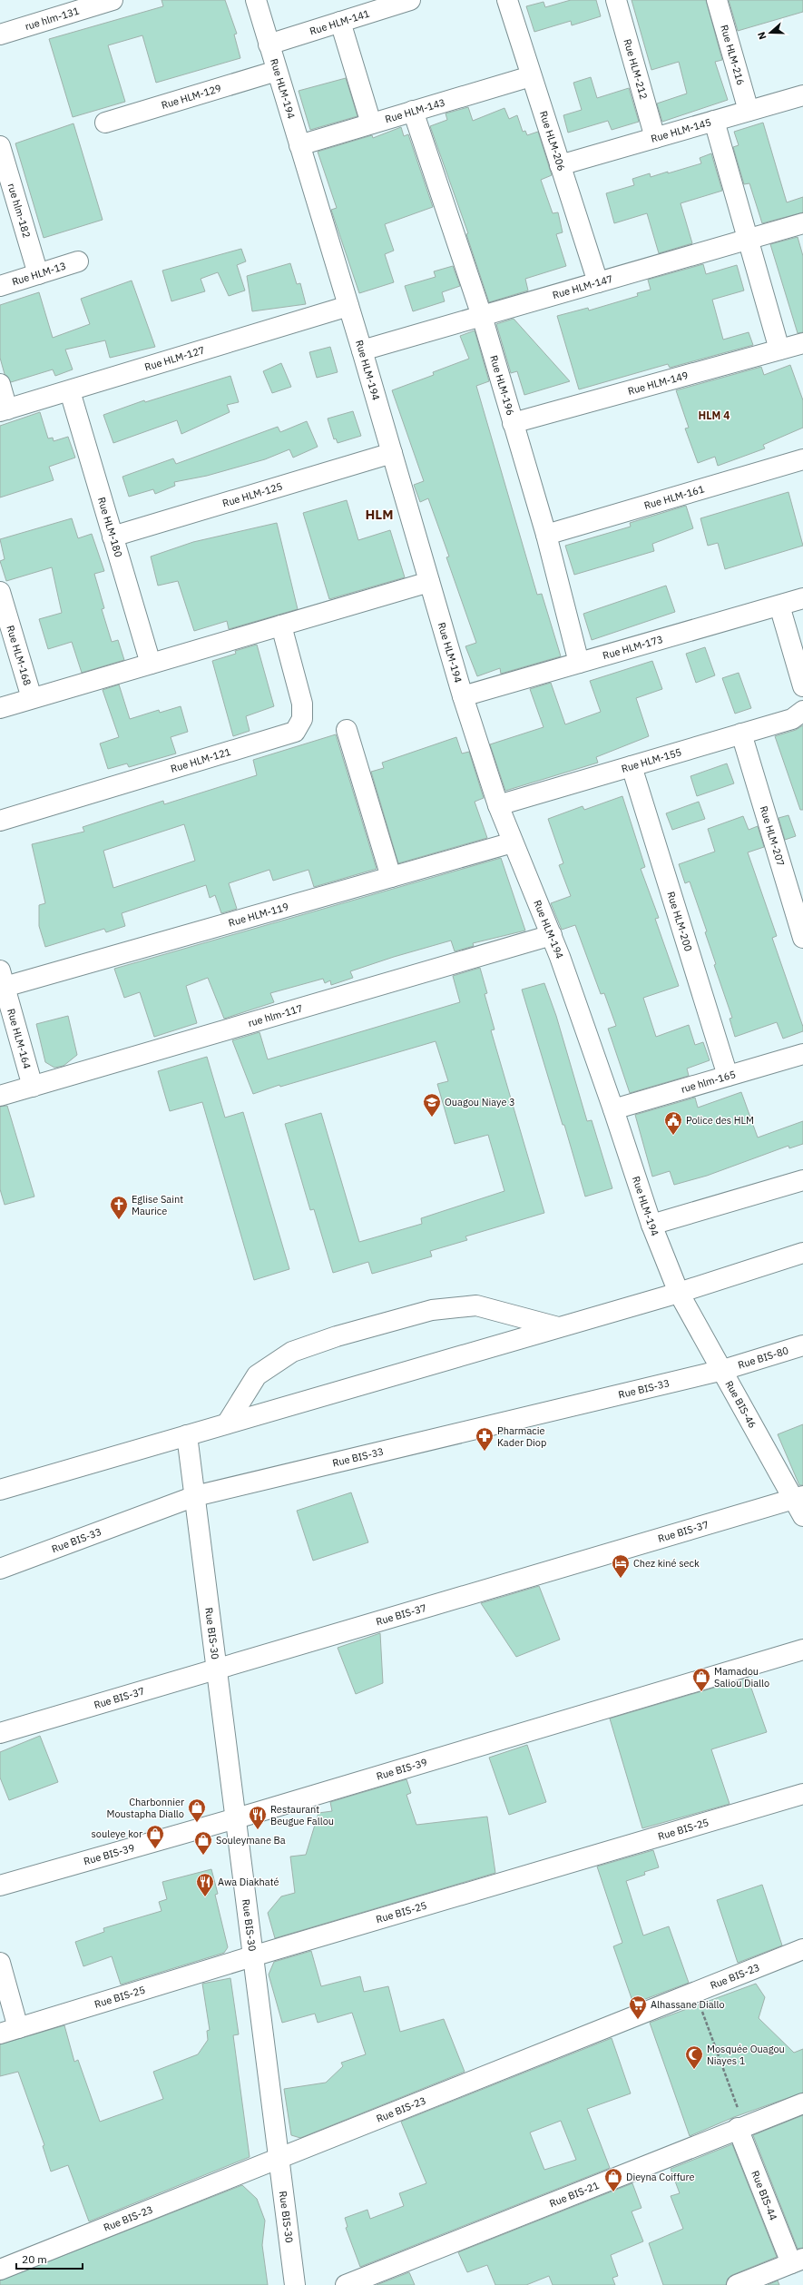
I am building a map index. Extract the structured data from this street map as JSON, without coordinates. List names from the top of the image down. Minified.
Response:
{"streets":{"street":["rue hlm-131","Rue HLM-141","Rue HLM-216","Rue HLM-212","Rue HLM-194","Rue HLM-129","Rue HLM-143","Rue HLM-145","Rue HLM-206","rue hlm-182","Rue HLM-13","Rue HLM-147","Rue HLM-127","Rue HLM-149","Rue HLM-196","Rue HLM-125","Rue HLM-161","Rue HLM-180","Rue HLM-173","Rue HLM-168","Rue HLM-155","Rue HLM-121","Rue HLM-207","Rue HLM-119","Rue HLM-200","rue hlm-117","Rue HLM-164","rue hlm-165","Rue BIS-80","Rue BIS-33","Rue BIS-46","Rue BIS-37","Rue BIS-30","Rue BIS-39","Rue BIS-25","Rue BIS-23","Rue BIS-21","Rue BIS-44"]},"crossings":[["Rue HLM-141","Rue HLM-194"],["Rue HLM-216","Rue HLM-145"],["Rue HLM-212","Rue HLM-145"],["Rue HLM-194","Rue HLM-129"],["Rue HLM-194","Rue HLM-143"],["Rue HLM-194","Rue HLM-147"],["Rue HLM-194","Rue HLM-127"],["Rue HLM-194","Rue HLM-125"],["Rue HLM-194","Rue HLM-173"],["Rue HLM-194","Rue HLM-155"],["Rue HLM-194","Rue HLM-119"],["Rue HLM-194","rue hlm-117"],["Rue HLM-194","rue hlm-165"],["Rue HLM-194","Rue BIS-46"],["Rue HLM-143","Rue HLM-206"],["Rue HLM-143","Rue HLM-196"],["Rue HLM-145","Rue HLM-206"],["Rue HLM-206","Rue HLM-147"],["rue hlm-182","Rue HLM-13"],["Rue HLM-147","Rue HLM-196"],["Rue HLM-127","Rue HLM-180"],["Rue HLM-149","Rue HLM-196"],["Rue HLM-196","Rue HLM-161"],["Rue HLM-196","Rue HLM-173"],["Rue HLM-125","Rue HLM-180"],["Rue HLM-155","Rue HLM-207"],["Rue HLM-155","Rue HLM-200"],["Rue HLM-119","Rue HLM-164"],["Rue HLM-200","rue hlm-165"],["rue hlm-117","Rue HLM-164"],["Rue BIS-80","Rue BIS-33"],["Rue BIS-80","Rue BIS-46"],["Rue BIS-33","Rue BIS-46"],["Rue BIS-33","Rue BIS-30"],["Rue BIS-46","Rue BIS-37"],["Rue BIS-37","Rue BIS-30"],["Rue BIS-30","Rue BIS-39"],["Rue BIS-30","Rue BIS-25"],["Rue BIS-30","Rue BIS-23"],["Rue BIS-21","Rue BIS-44"]],"districts":["HLM 4","HLM"],"places":{"school or university":["Ouagou Niaye 3"],"public building":["Police des HLM"],"church":["Eglise Saint Maurice"],"pharmacy":["Pharmacie Kader Diop"],"hotel":["Chez kiné seck"],"shop":["Mamadou Saliou Diallo","Charbonnier Moustapha Diallo","souleye kor","Souleymane Ba","Dieyna Coiffure"],"restaurant":["Restaurant Beugue Fallou","Awa Diakhaté"],"supermarket":["Alhassane Diallo"],"mosque":["Mosquée Ouagou Niayes 1"]},"scale_bar":"20 m","north":"left"}
